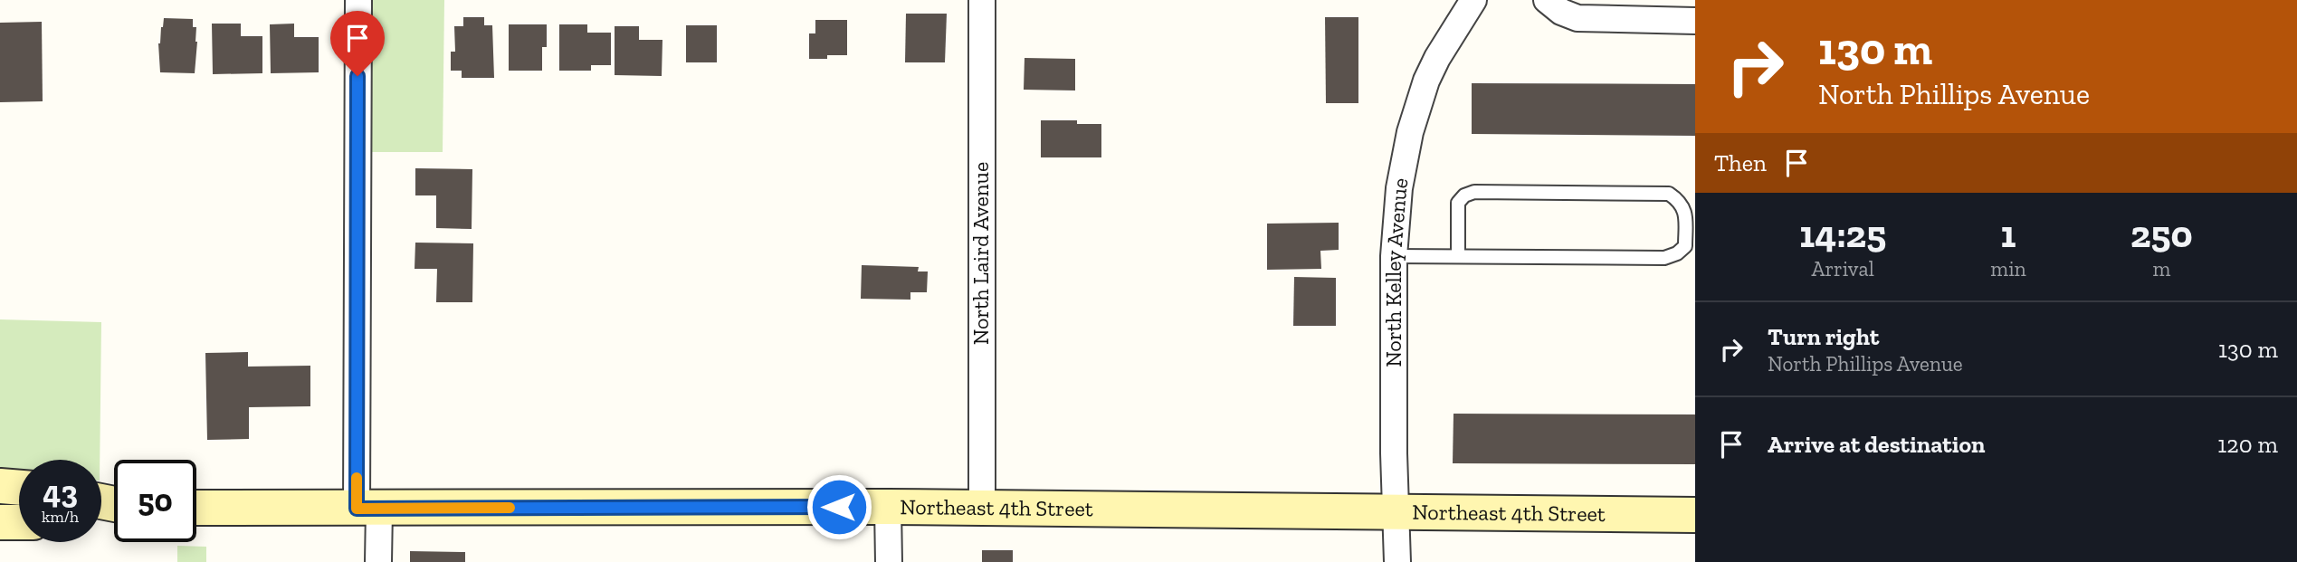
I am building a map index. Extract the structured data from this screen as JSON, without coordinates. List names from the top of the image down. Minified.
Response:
{"streets":{"main road":["Northeast 4th Street"],"street":["North Laird Avenue","North Kelley Avenue"]},"crossings":[["North Laird Avenue","Northeast 4th Street"],["North Kelley Avenue","Northeast 4th Street"]],"page":{"turn":["130 m","North Phillips Avenue"],"then":"Then","eta":["14:25","Arrival","1","min","250","m"],"list":[{"name":"Turn right","note":"North Phillips Avenue","value":"130 m"},{"name":"Arrive at destination","value":"120 m"}],"speed":"43 km/h","limit":"50"}}
